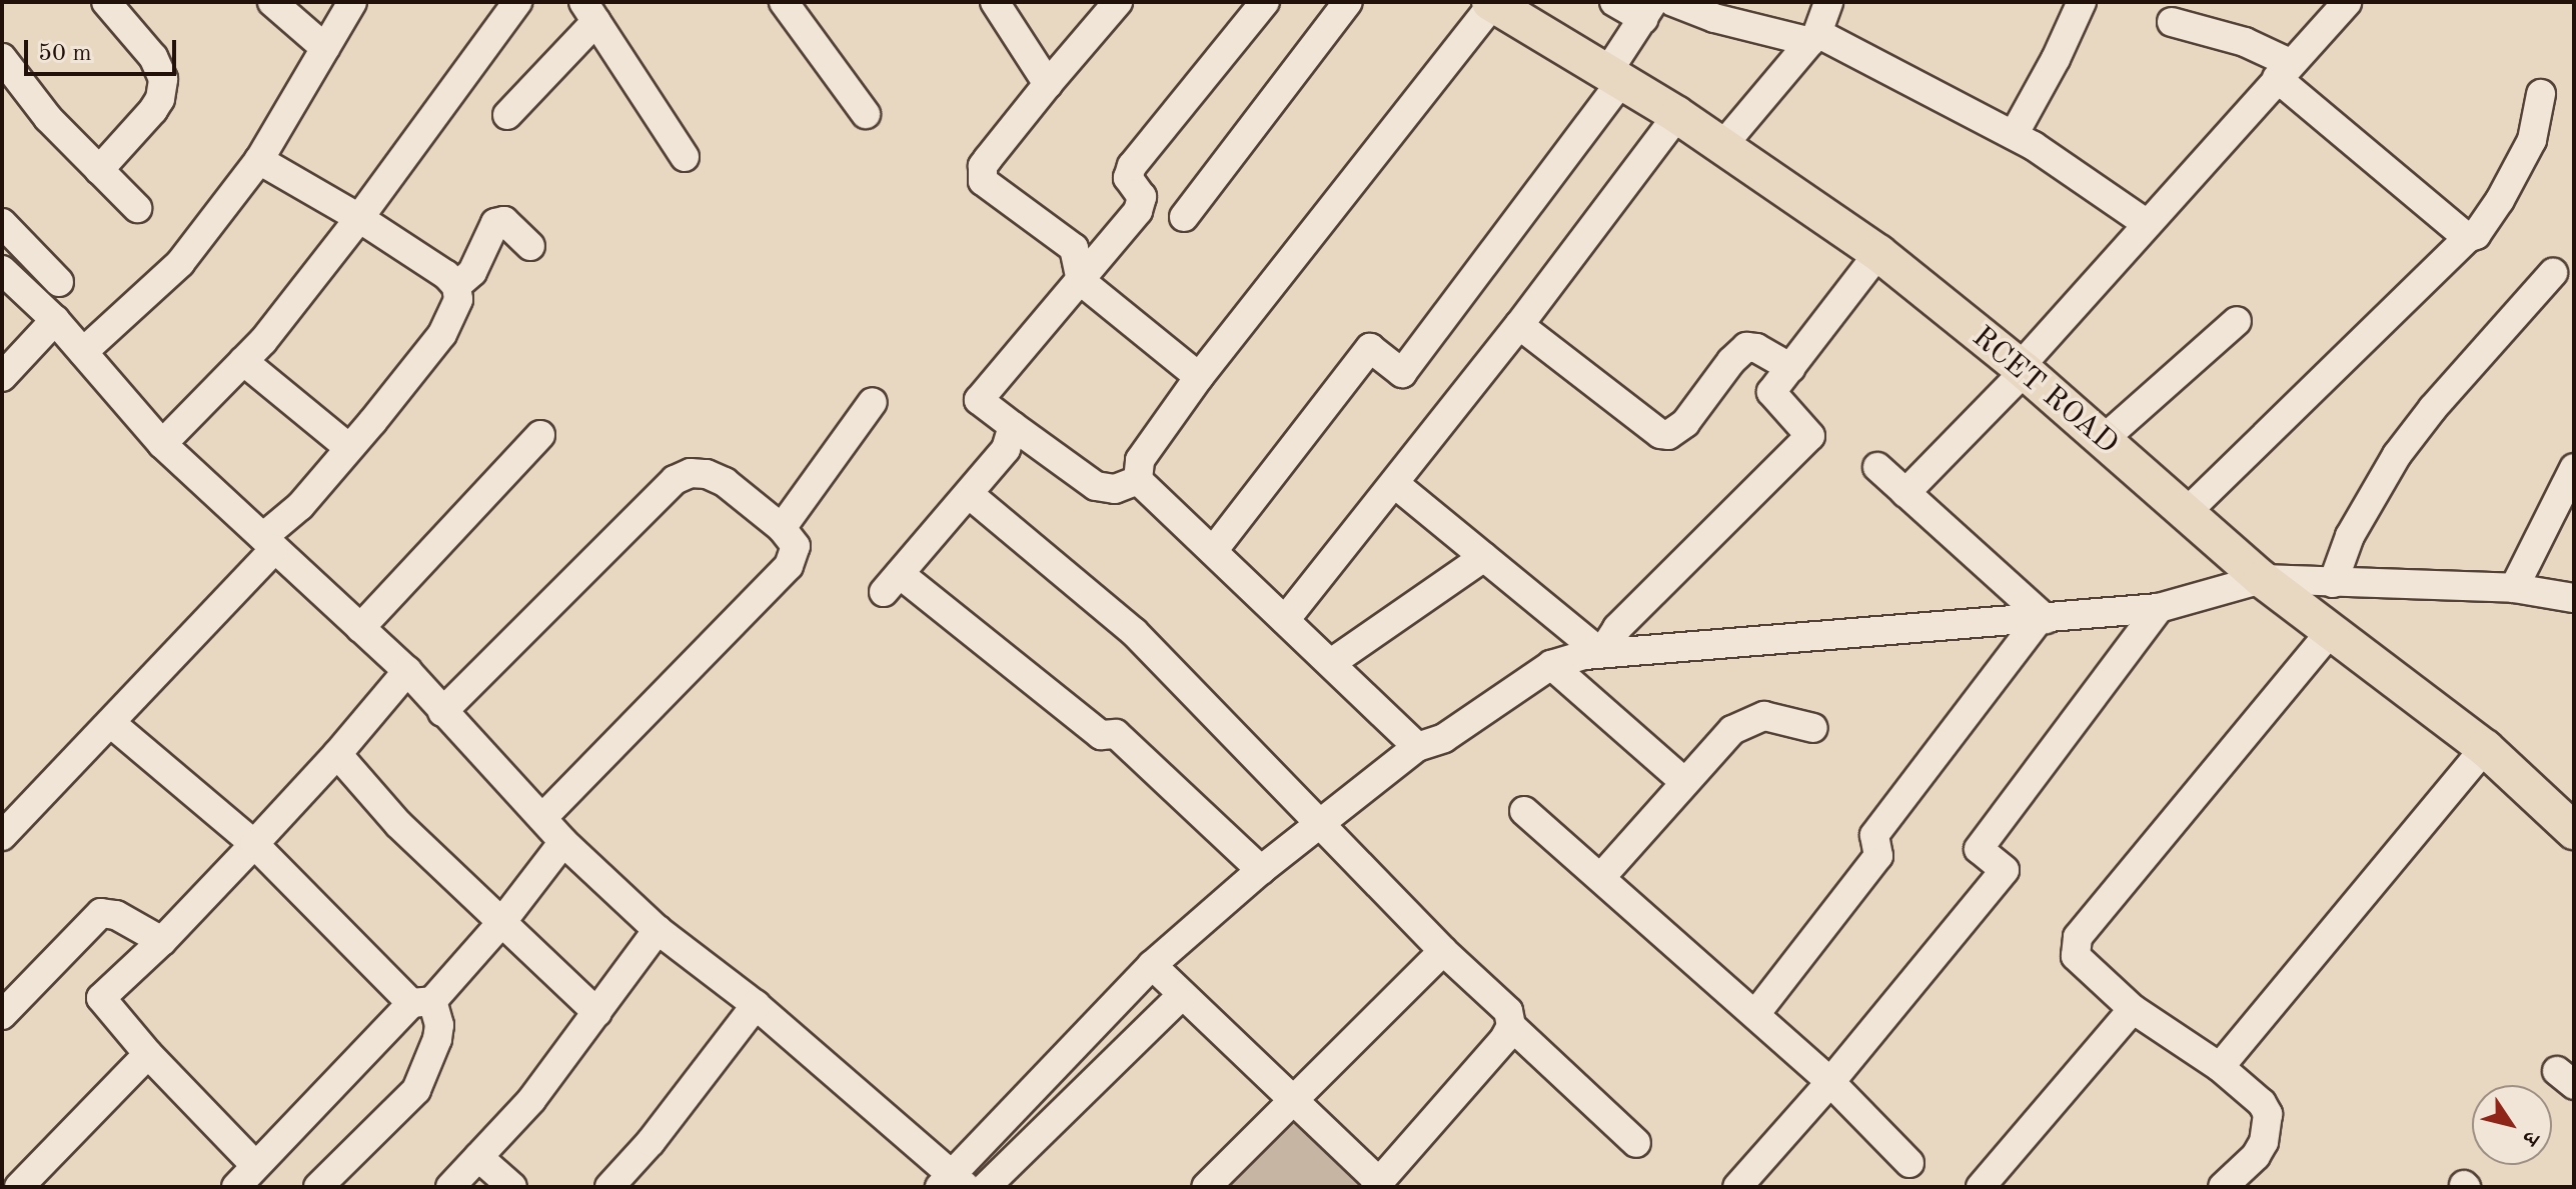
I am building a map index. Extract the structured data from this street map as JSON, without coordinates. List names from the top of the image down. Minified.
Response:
{"streets":{"main road":["RCET ROAD"]},"scale_bar":"50 m","north":"bottom right"}
